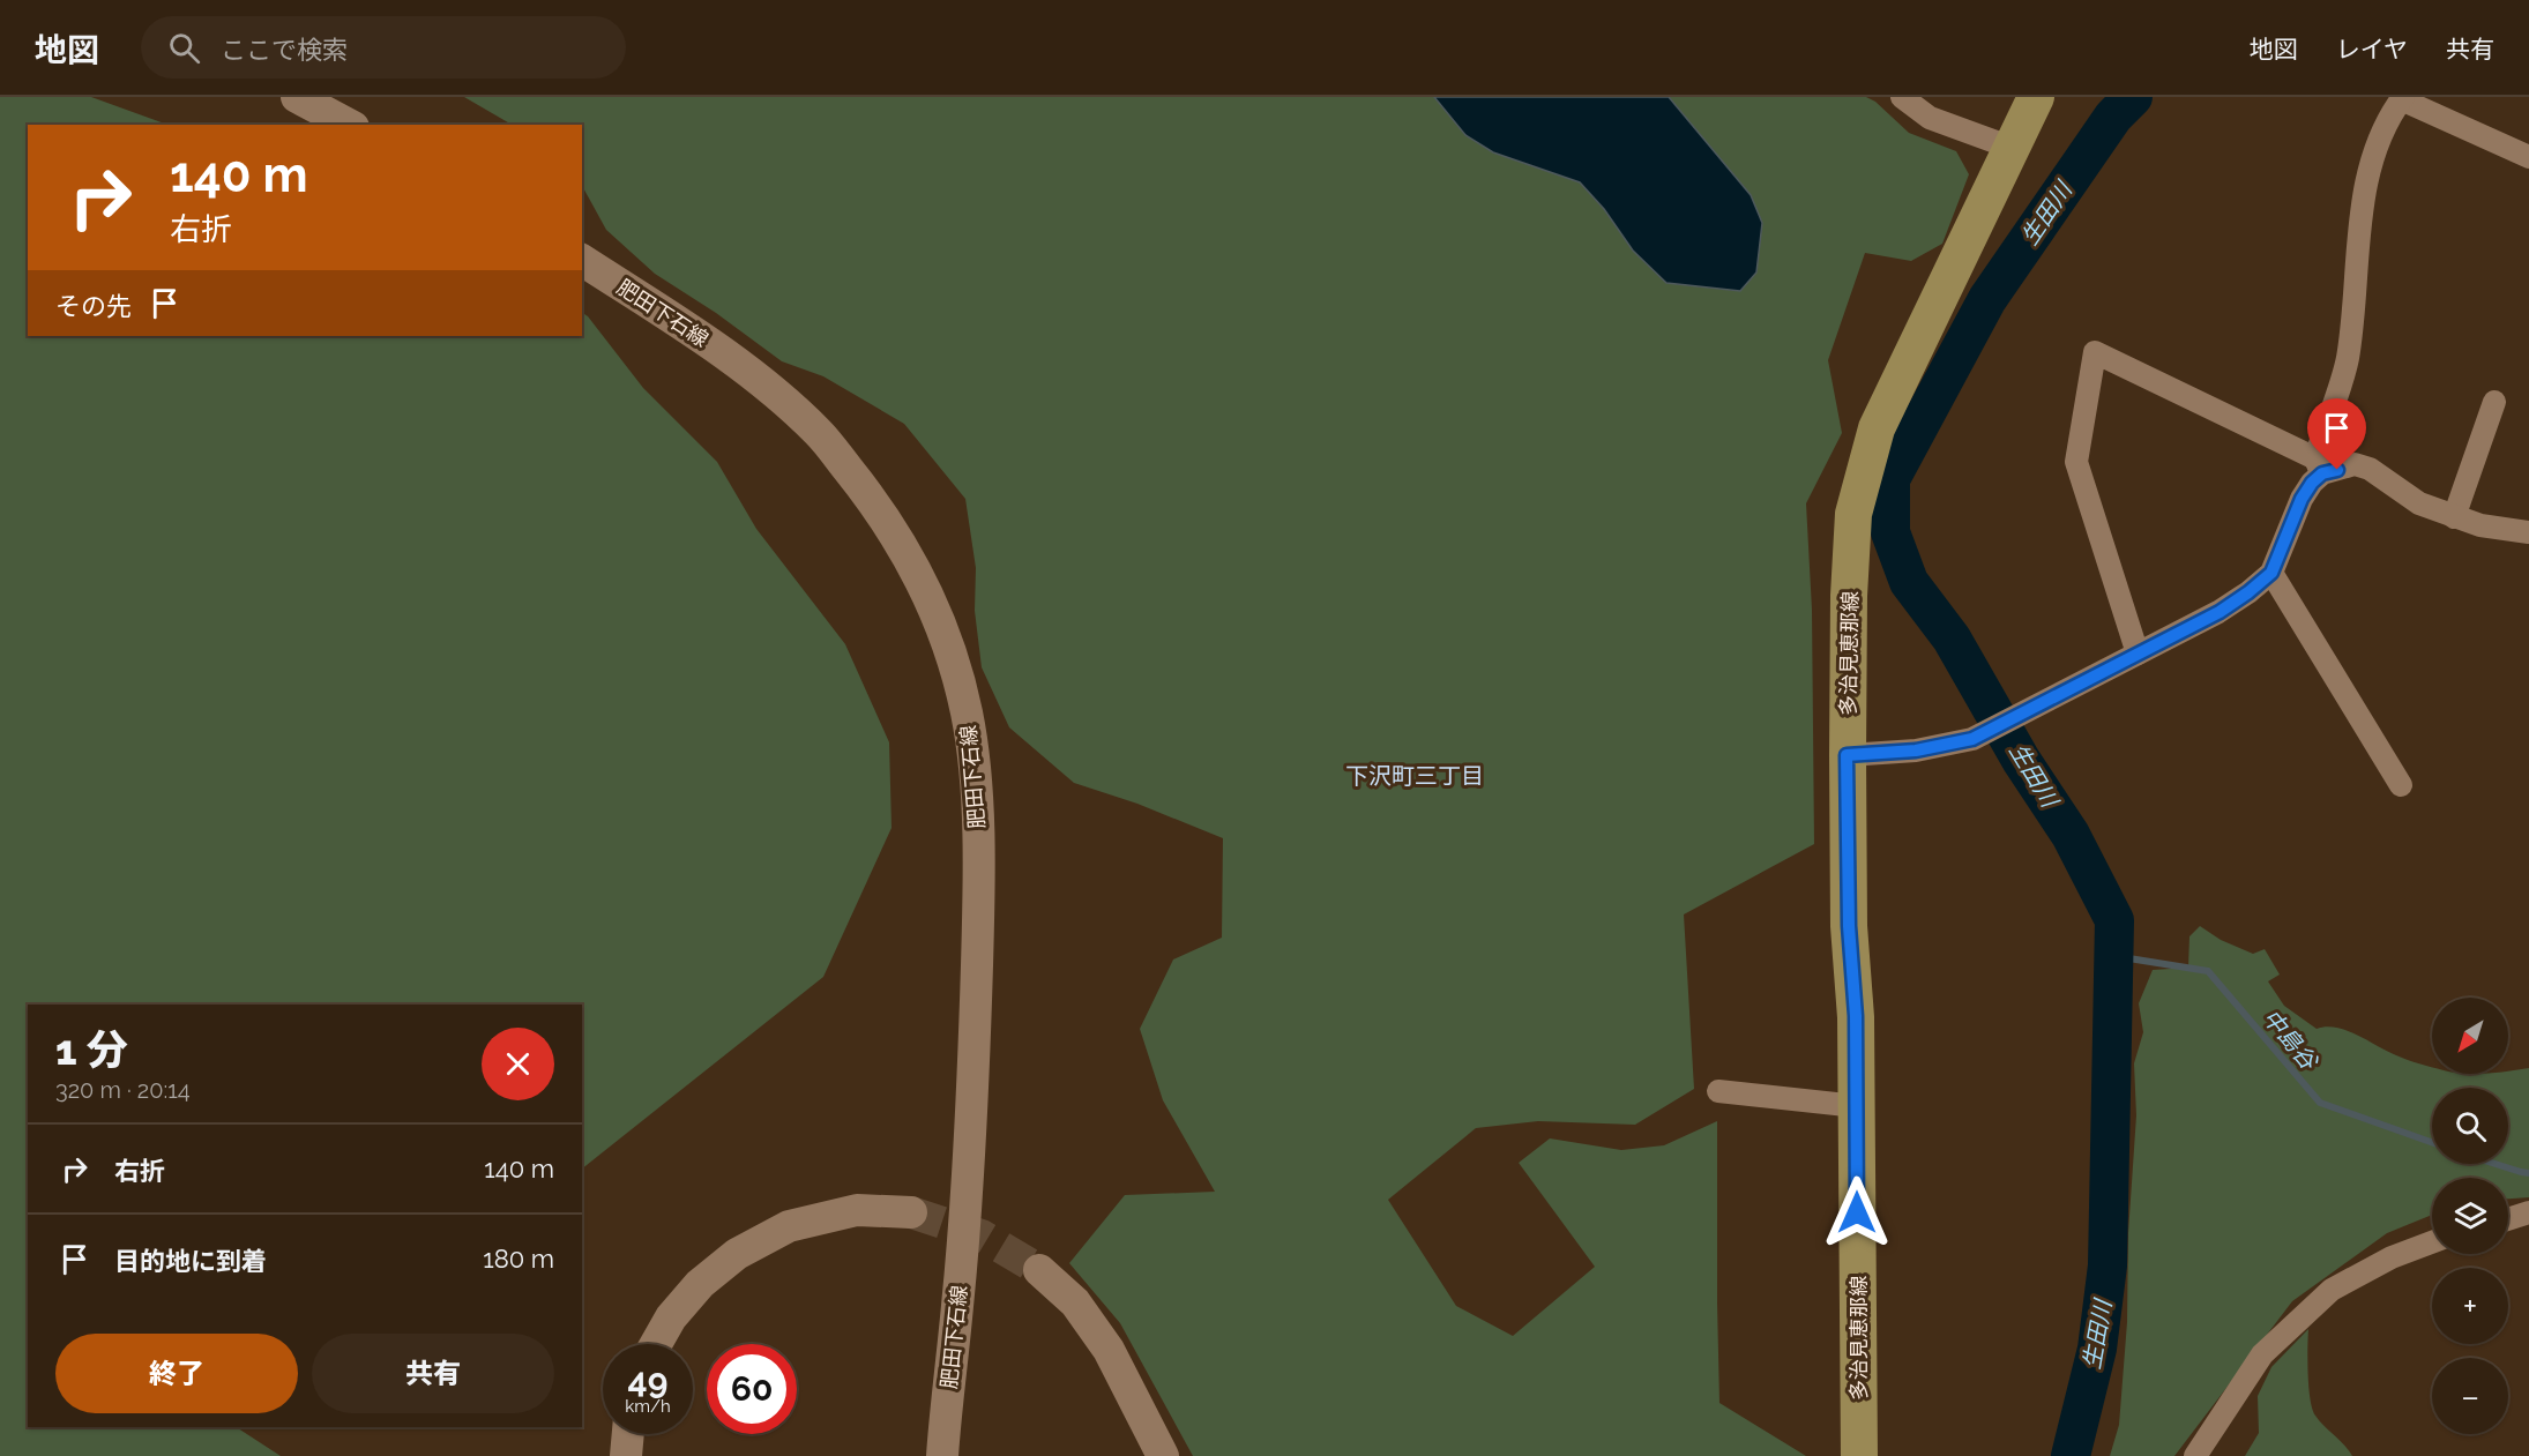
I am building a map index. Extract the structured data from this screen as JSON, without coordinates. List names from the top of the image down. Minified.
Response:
{"streets":{"main road":["肥田下石線","多治見恵那線"]},"districts":["下沢町三丁目"],"water":["生田川","中島谷"],"north":"bottom left","page":{"header":"地図","search":"ここで検索","nav":["地図","レイヤ","共有"],"turn":["140 m","右折"],"then":"その先","map_buttons":["+","−"],"heading":["1 分","320 m · 20:14"],"list":[{"name":"右折","value":"140 m"},{"name":"目的地に到着","value":"180 m"}],"buttons":["終了","共有"],"speed":"49 km/h","limit":"60"}}
